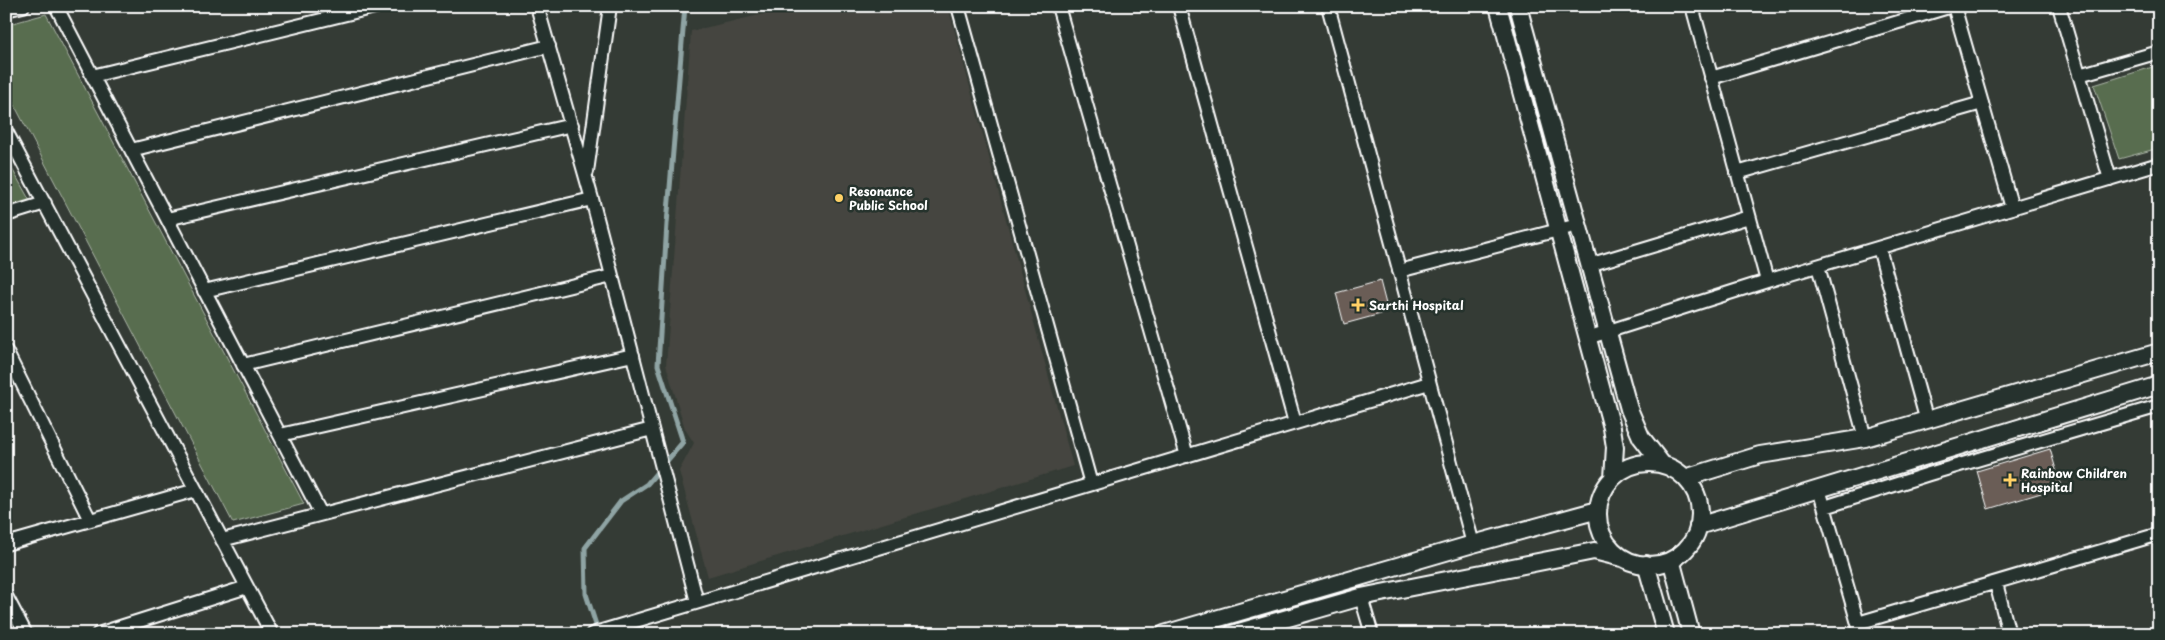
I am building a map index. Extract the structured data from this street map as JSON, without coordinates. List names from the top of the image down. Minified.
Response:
{"places":{"other":["Resonance Public School"],"health":["Sarthi Hospital","Rainbow Children Hospital"]}}
